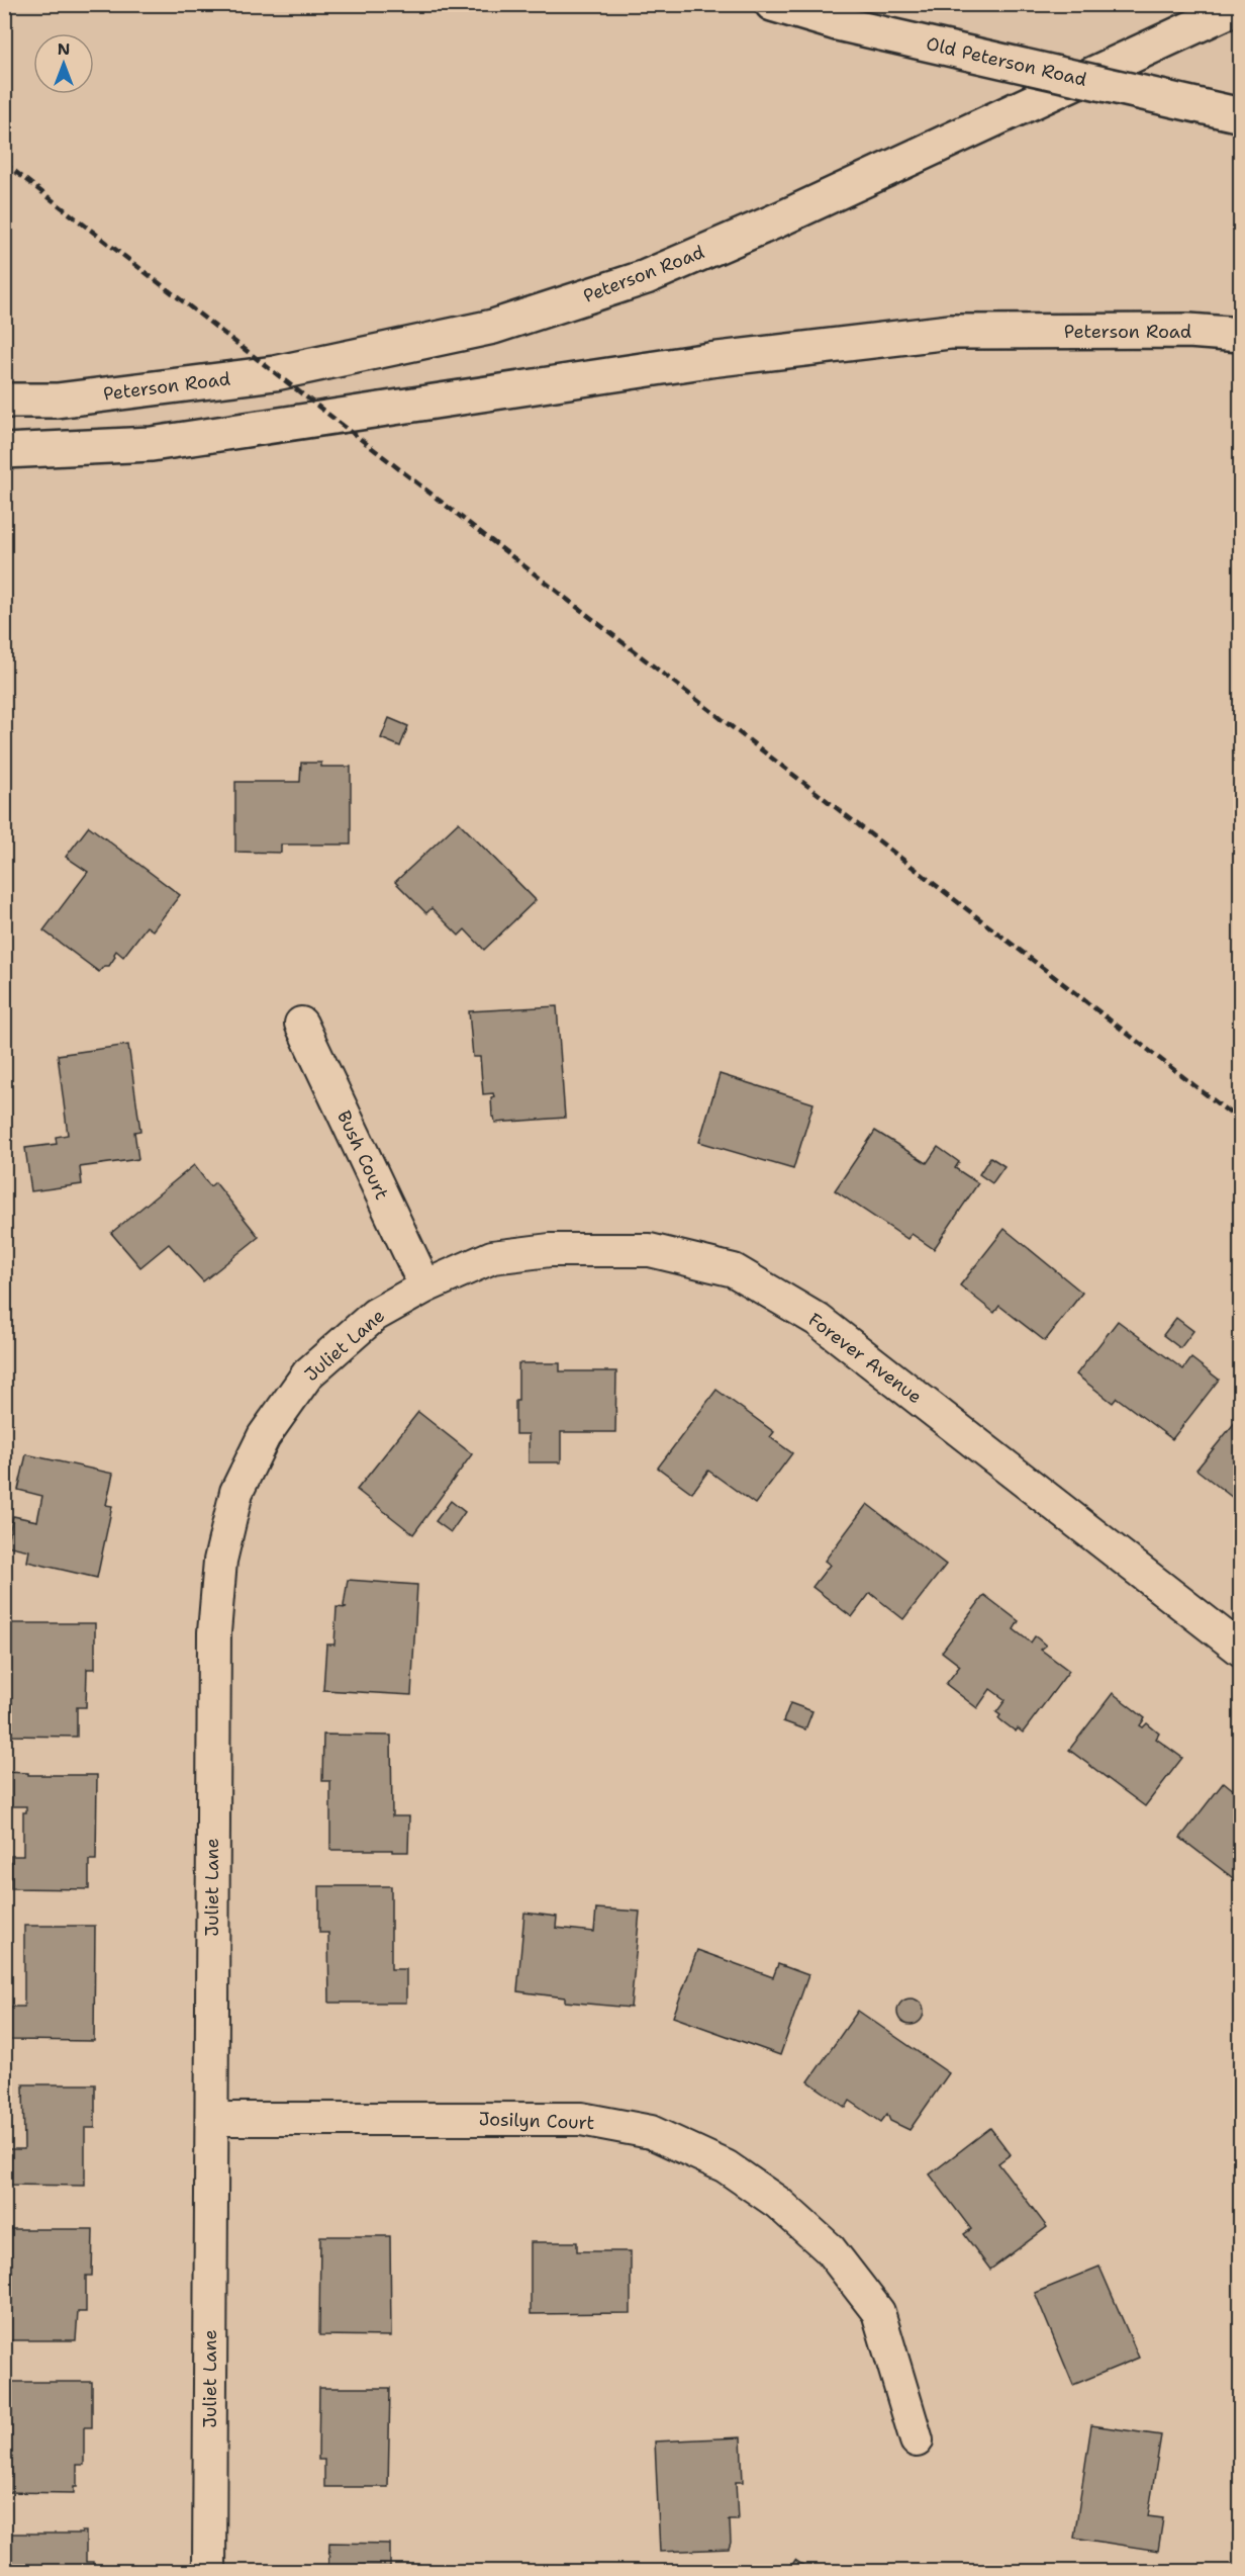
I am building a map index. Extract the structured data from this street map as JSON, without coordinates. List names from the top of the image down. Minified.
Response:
{"streets":{"main road":["Old Peterson Road","Peterson Road"],"street":["Bush Court","Juliet Lane","Forever Avenue","Josilyn Court"]},"crossings":[["Bush Court","Juliet Lane"],["Bush Court","Forever Avenue"],["Juliet Lane","Forever Avenue"],["Juliet Lane","Josilyn Court"]],"north":"top"}
